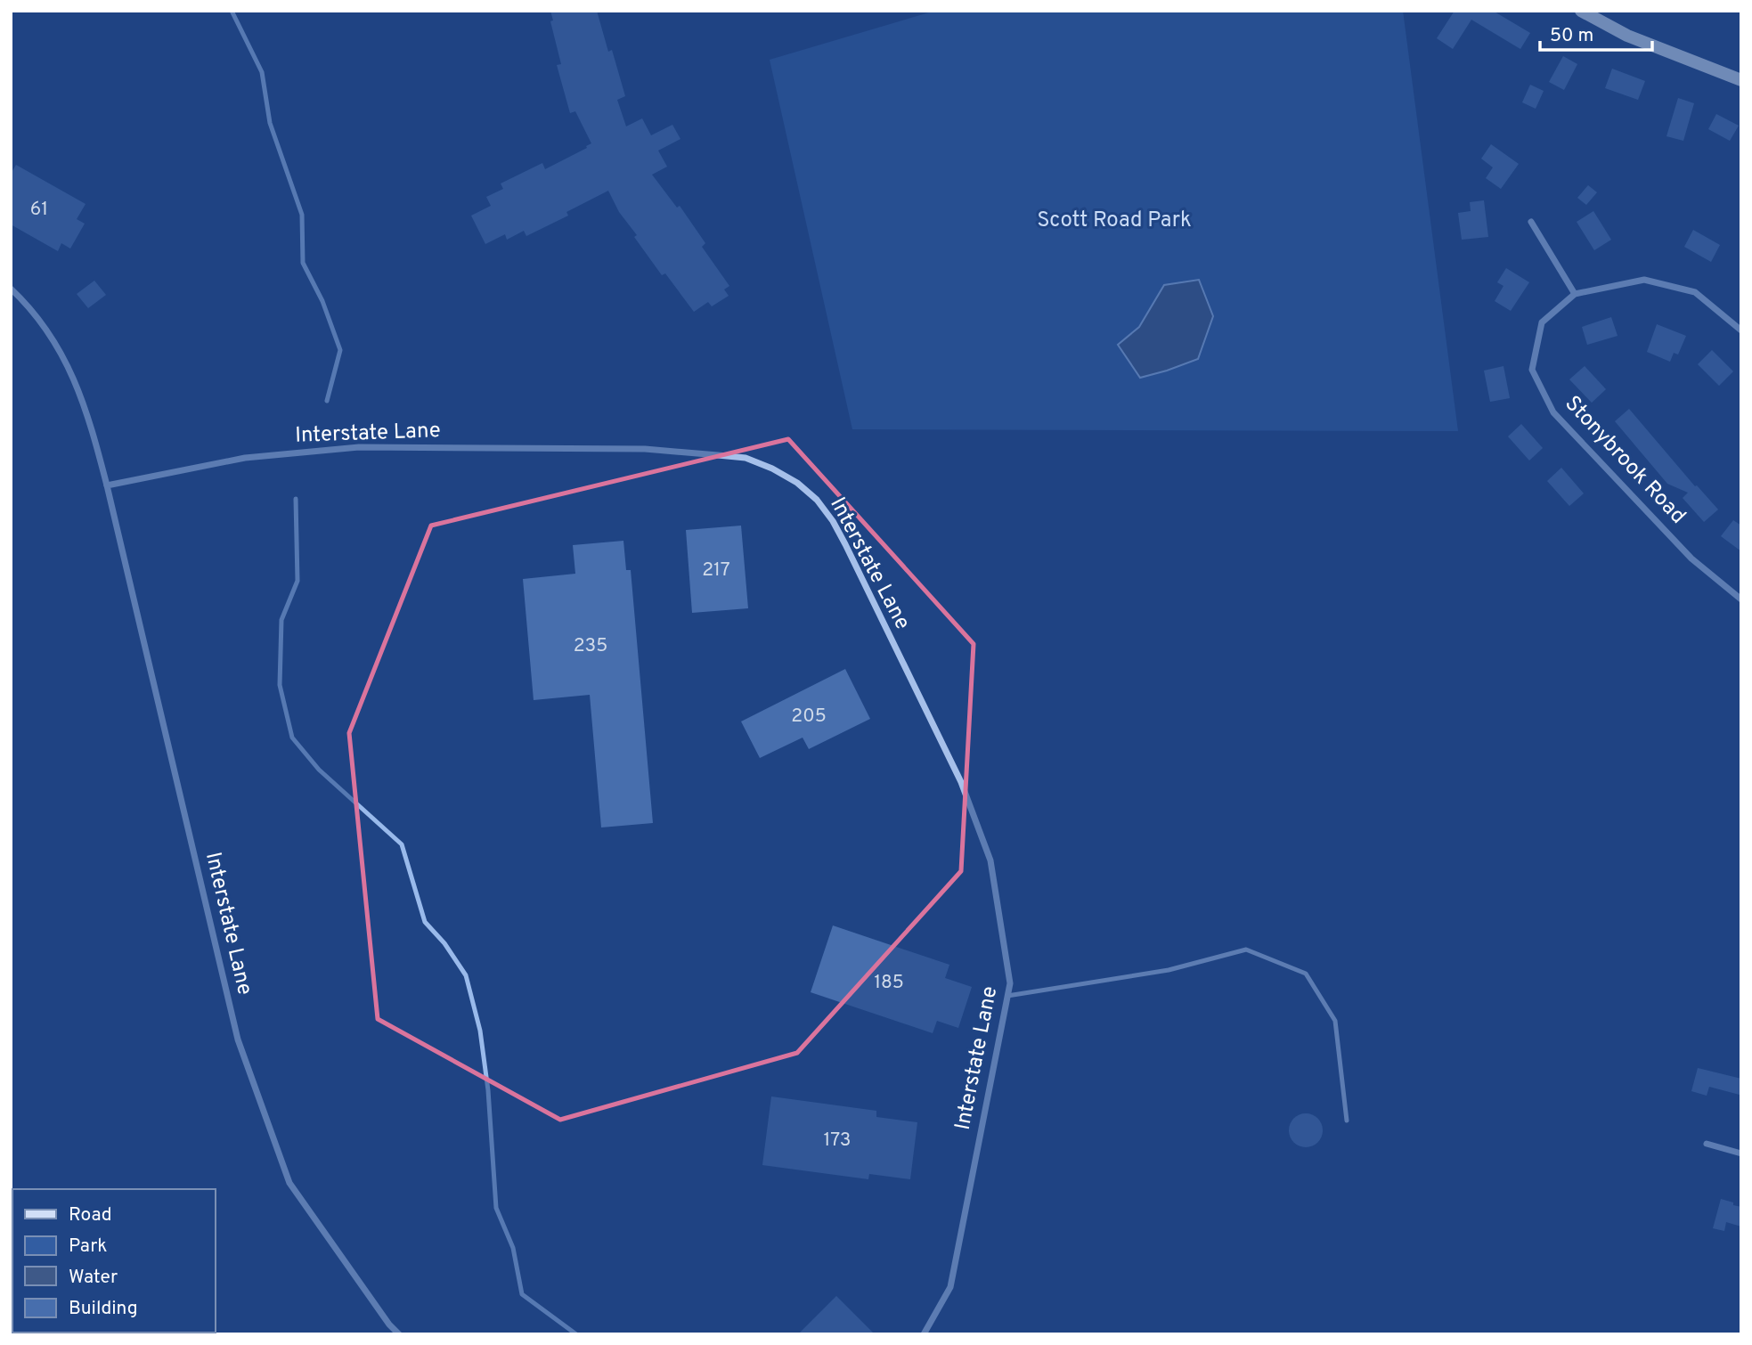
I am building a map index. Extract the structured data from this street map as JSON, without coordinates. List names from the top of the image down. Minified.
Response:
{"streets":{"street":["Interstate Lane","Stonybrook Road"]},"parks":["Scott Road Park"],"house_numbers":["61","217","235","205","185","173"],"legend":["Road","Park","Water","Building"],"scale_bar":"50 m"}
